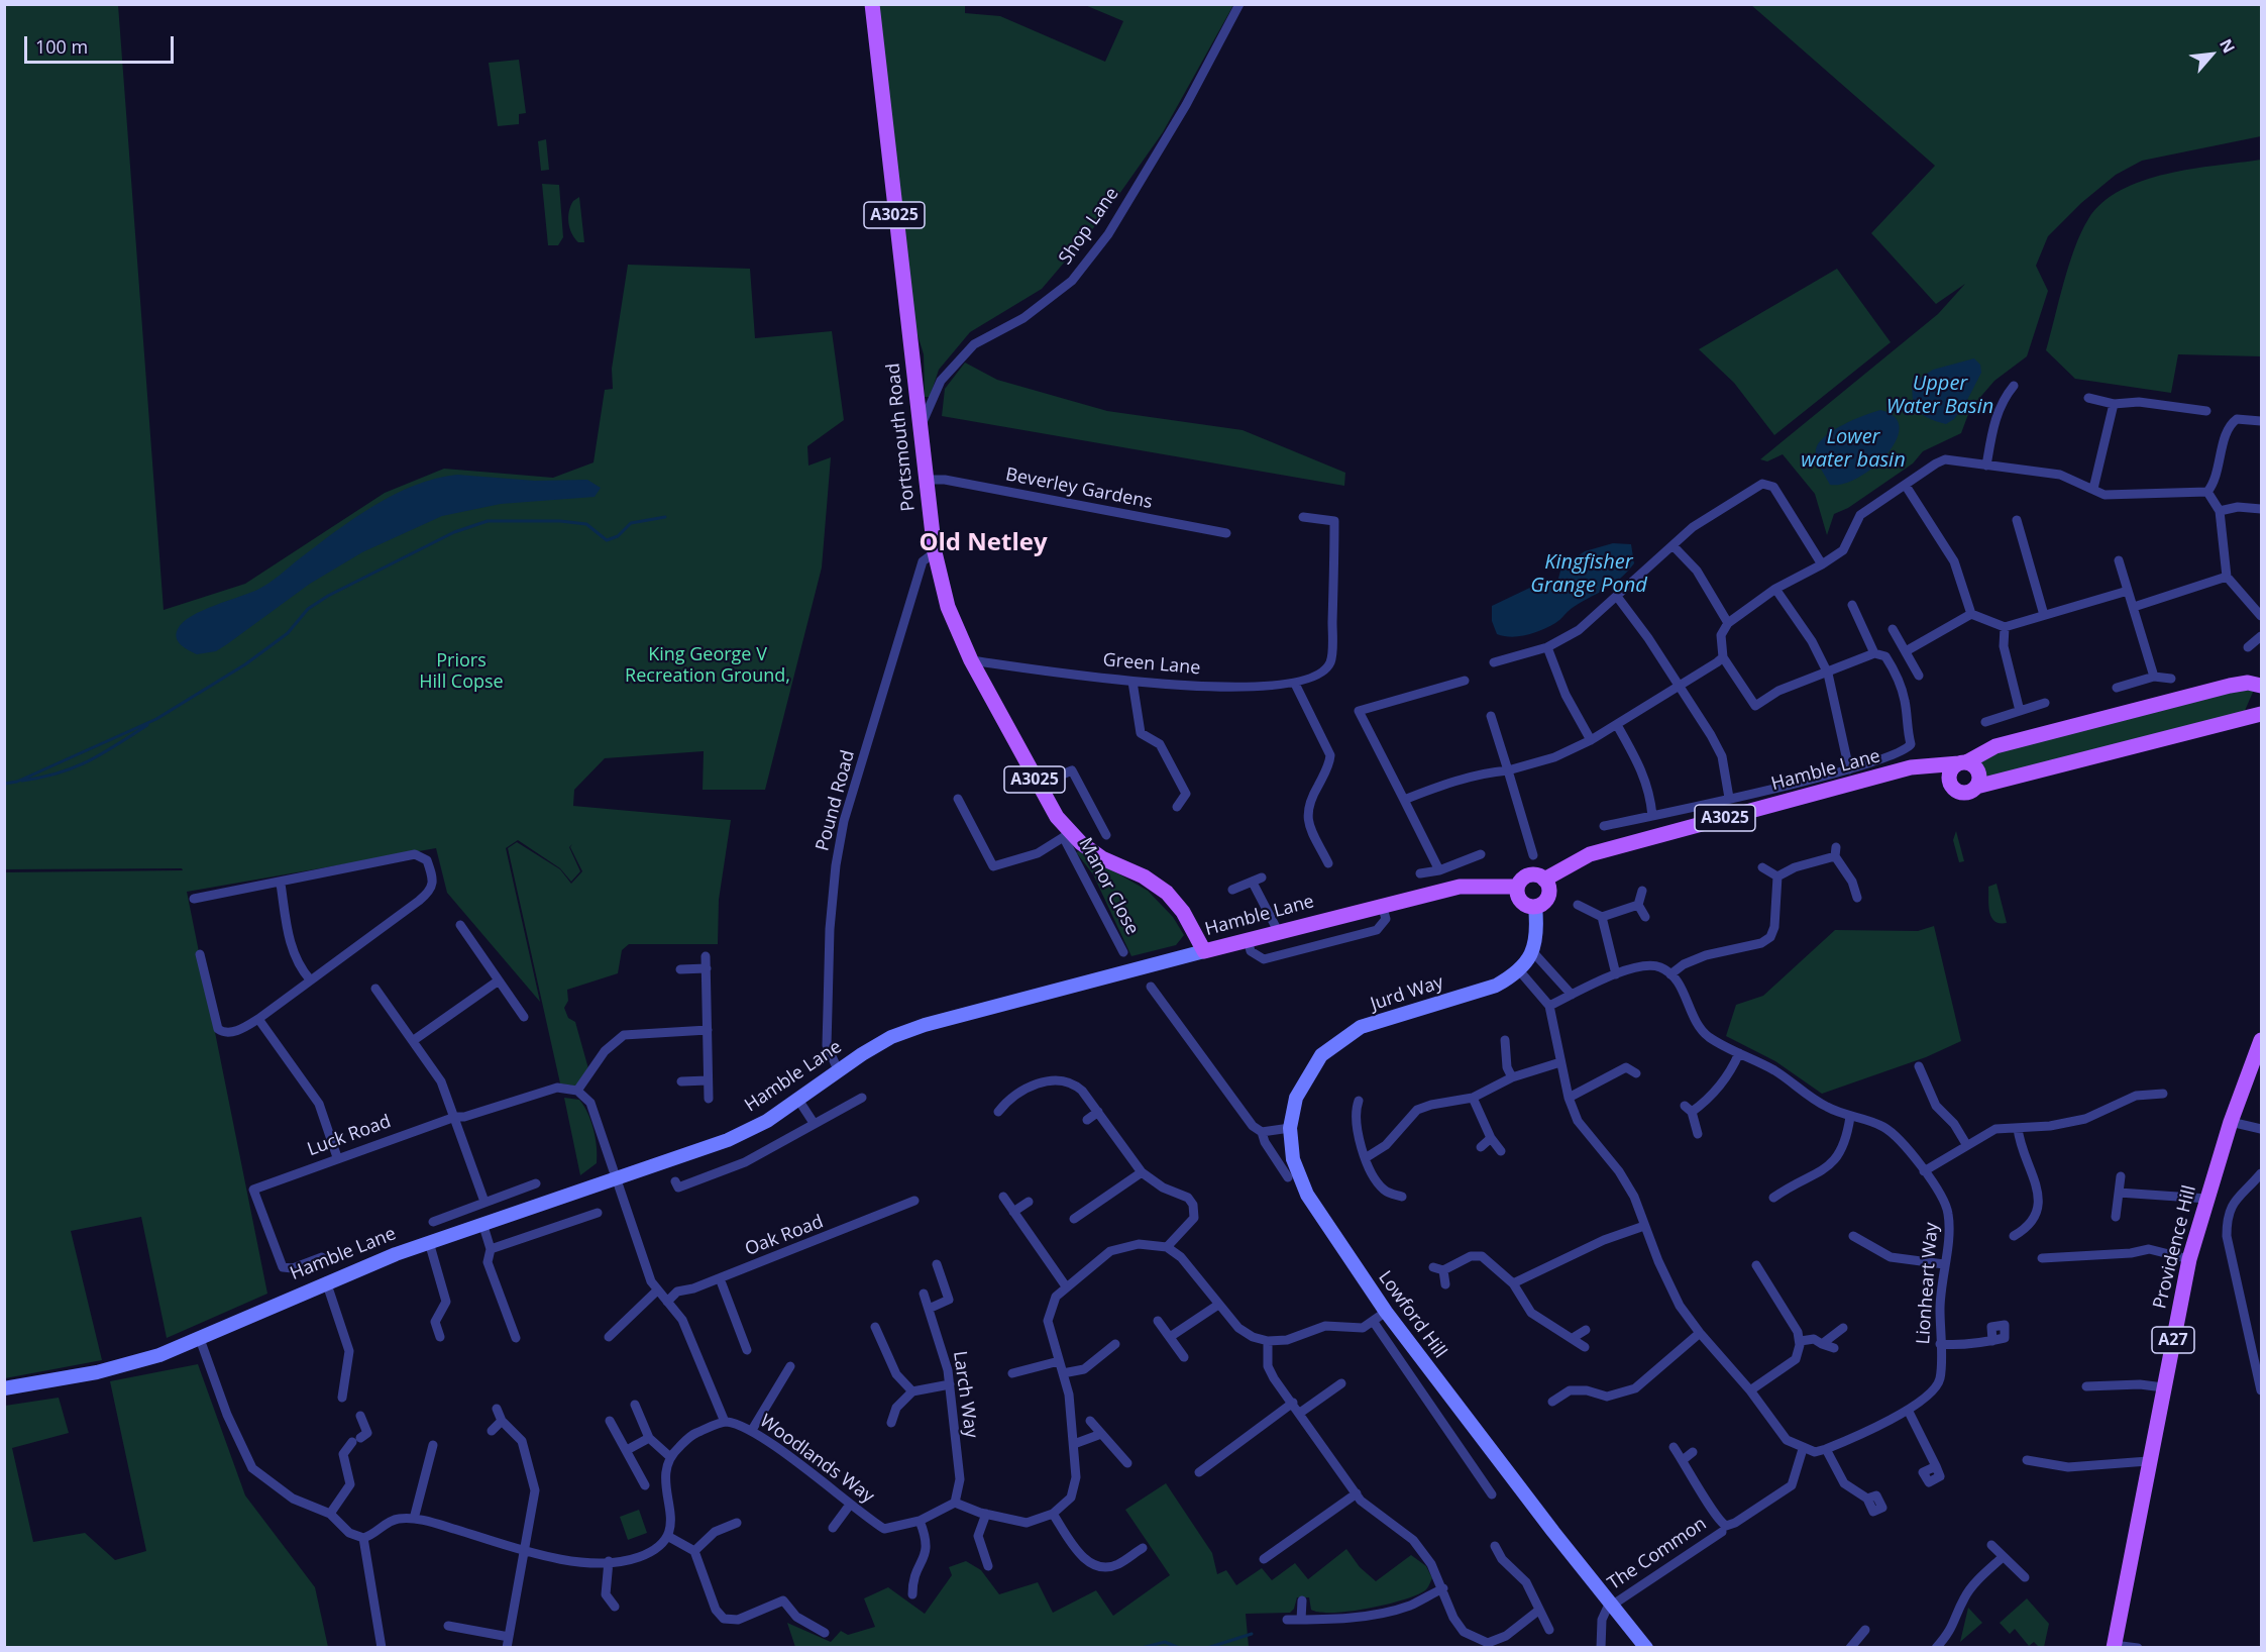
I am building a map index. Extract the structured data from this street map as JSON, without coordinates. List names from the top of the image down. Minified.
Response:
{"streets":{"main road":["A3025","Portsmouth Road","Hamble Lane","Jurd Way","Providence Hill","Lowford Hill","A27"],"street":["Shop Lane","Beverley Gardens","Green Lane","Pound Road","Manor Close","Luck Road","Oak Road","Lionheart Way","Larch Way","Woodlands Way","The Common"]},"crossings":[["Shop Lane","Portsmouth Road"],["Portsmouth Road","Beverley Gardens"],["Portsmouth Road","Green Lane"],["Portsmouth Road","Hamble Lane"],["Portsmouth Road","Pound Road"],["Portsmouth Road","Manor Close"],["Hamble Lane","Pound Road"],["Hamble Lane","Jurd Way"],["Jurd Way","Lowford Hill"],["Lowford Hill","The Common"],["Larch Way","Woodlands Way"]],"districts":["Old Netley"],"water":["Upper Water Basin","Lower water basin","Kingfisher Grange Pond"],"parks":["King George V Recreation Ground,","Priors Hill Copse"],"scale_bar":"100 m","north":"top right"}
